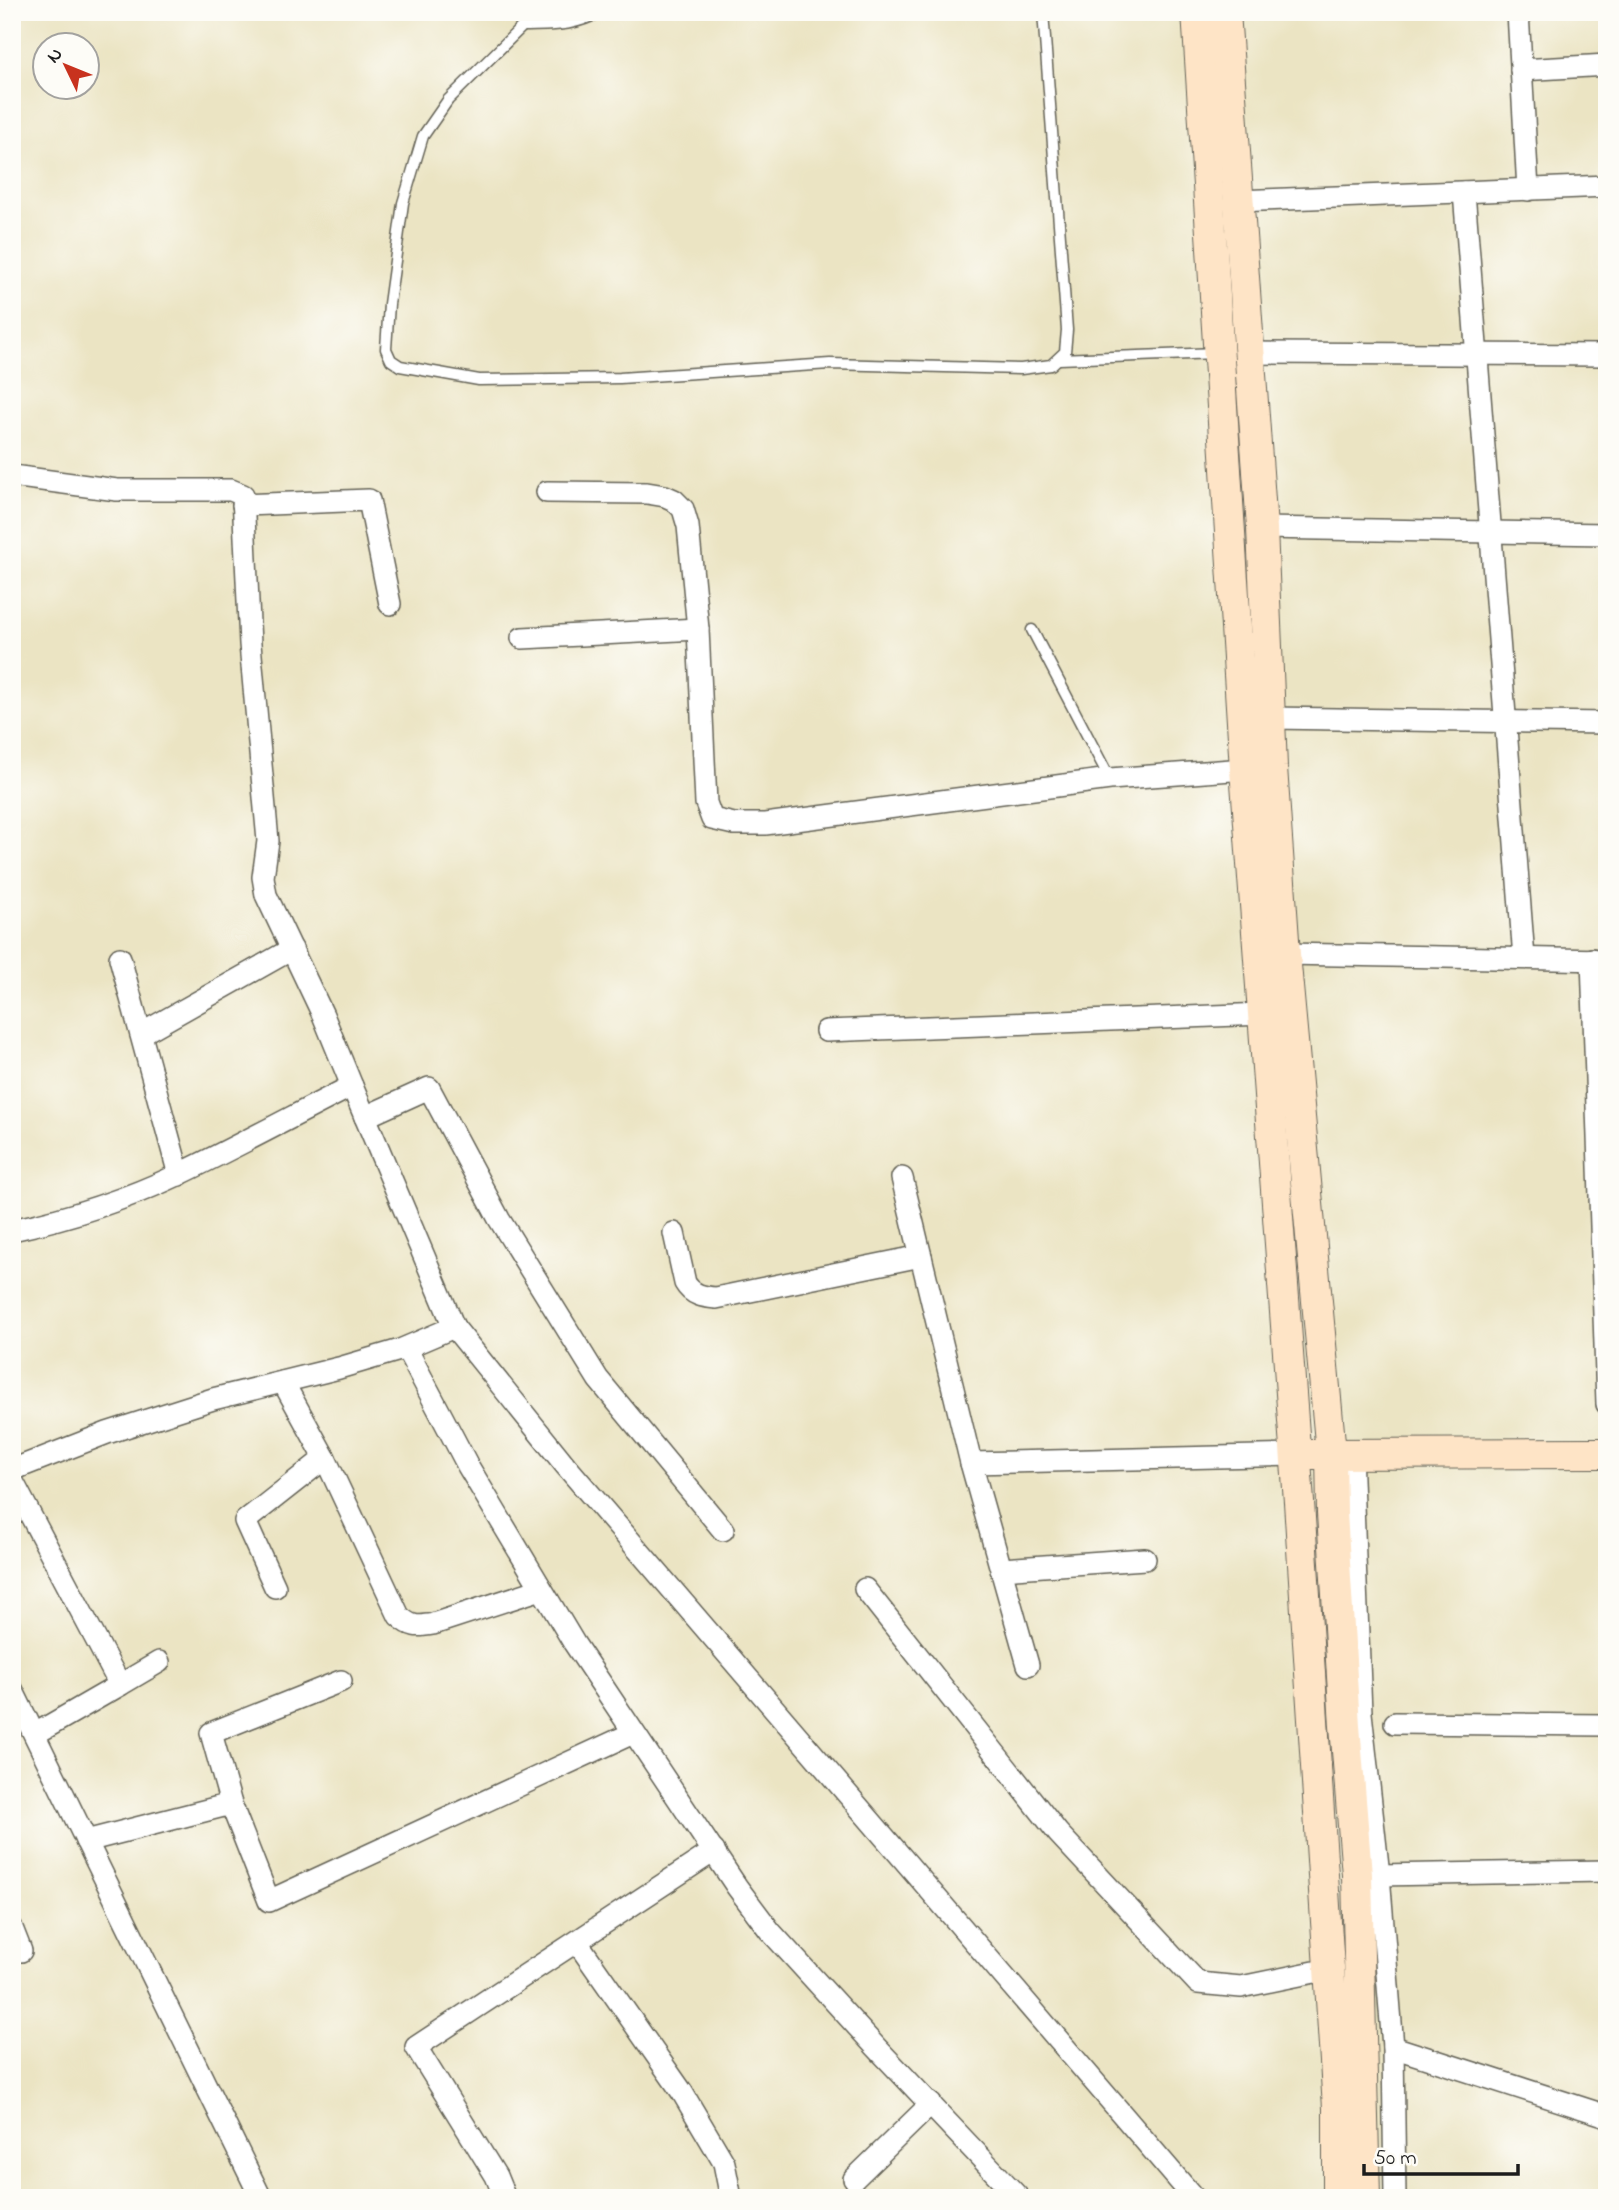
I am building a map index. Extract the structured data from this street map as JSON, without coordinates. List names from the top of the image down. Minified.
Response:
{"scale_bar":"50 m","north":"top left"}
